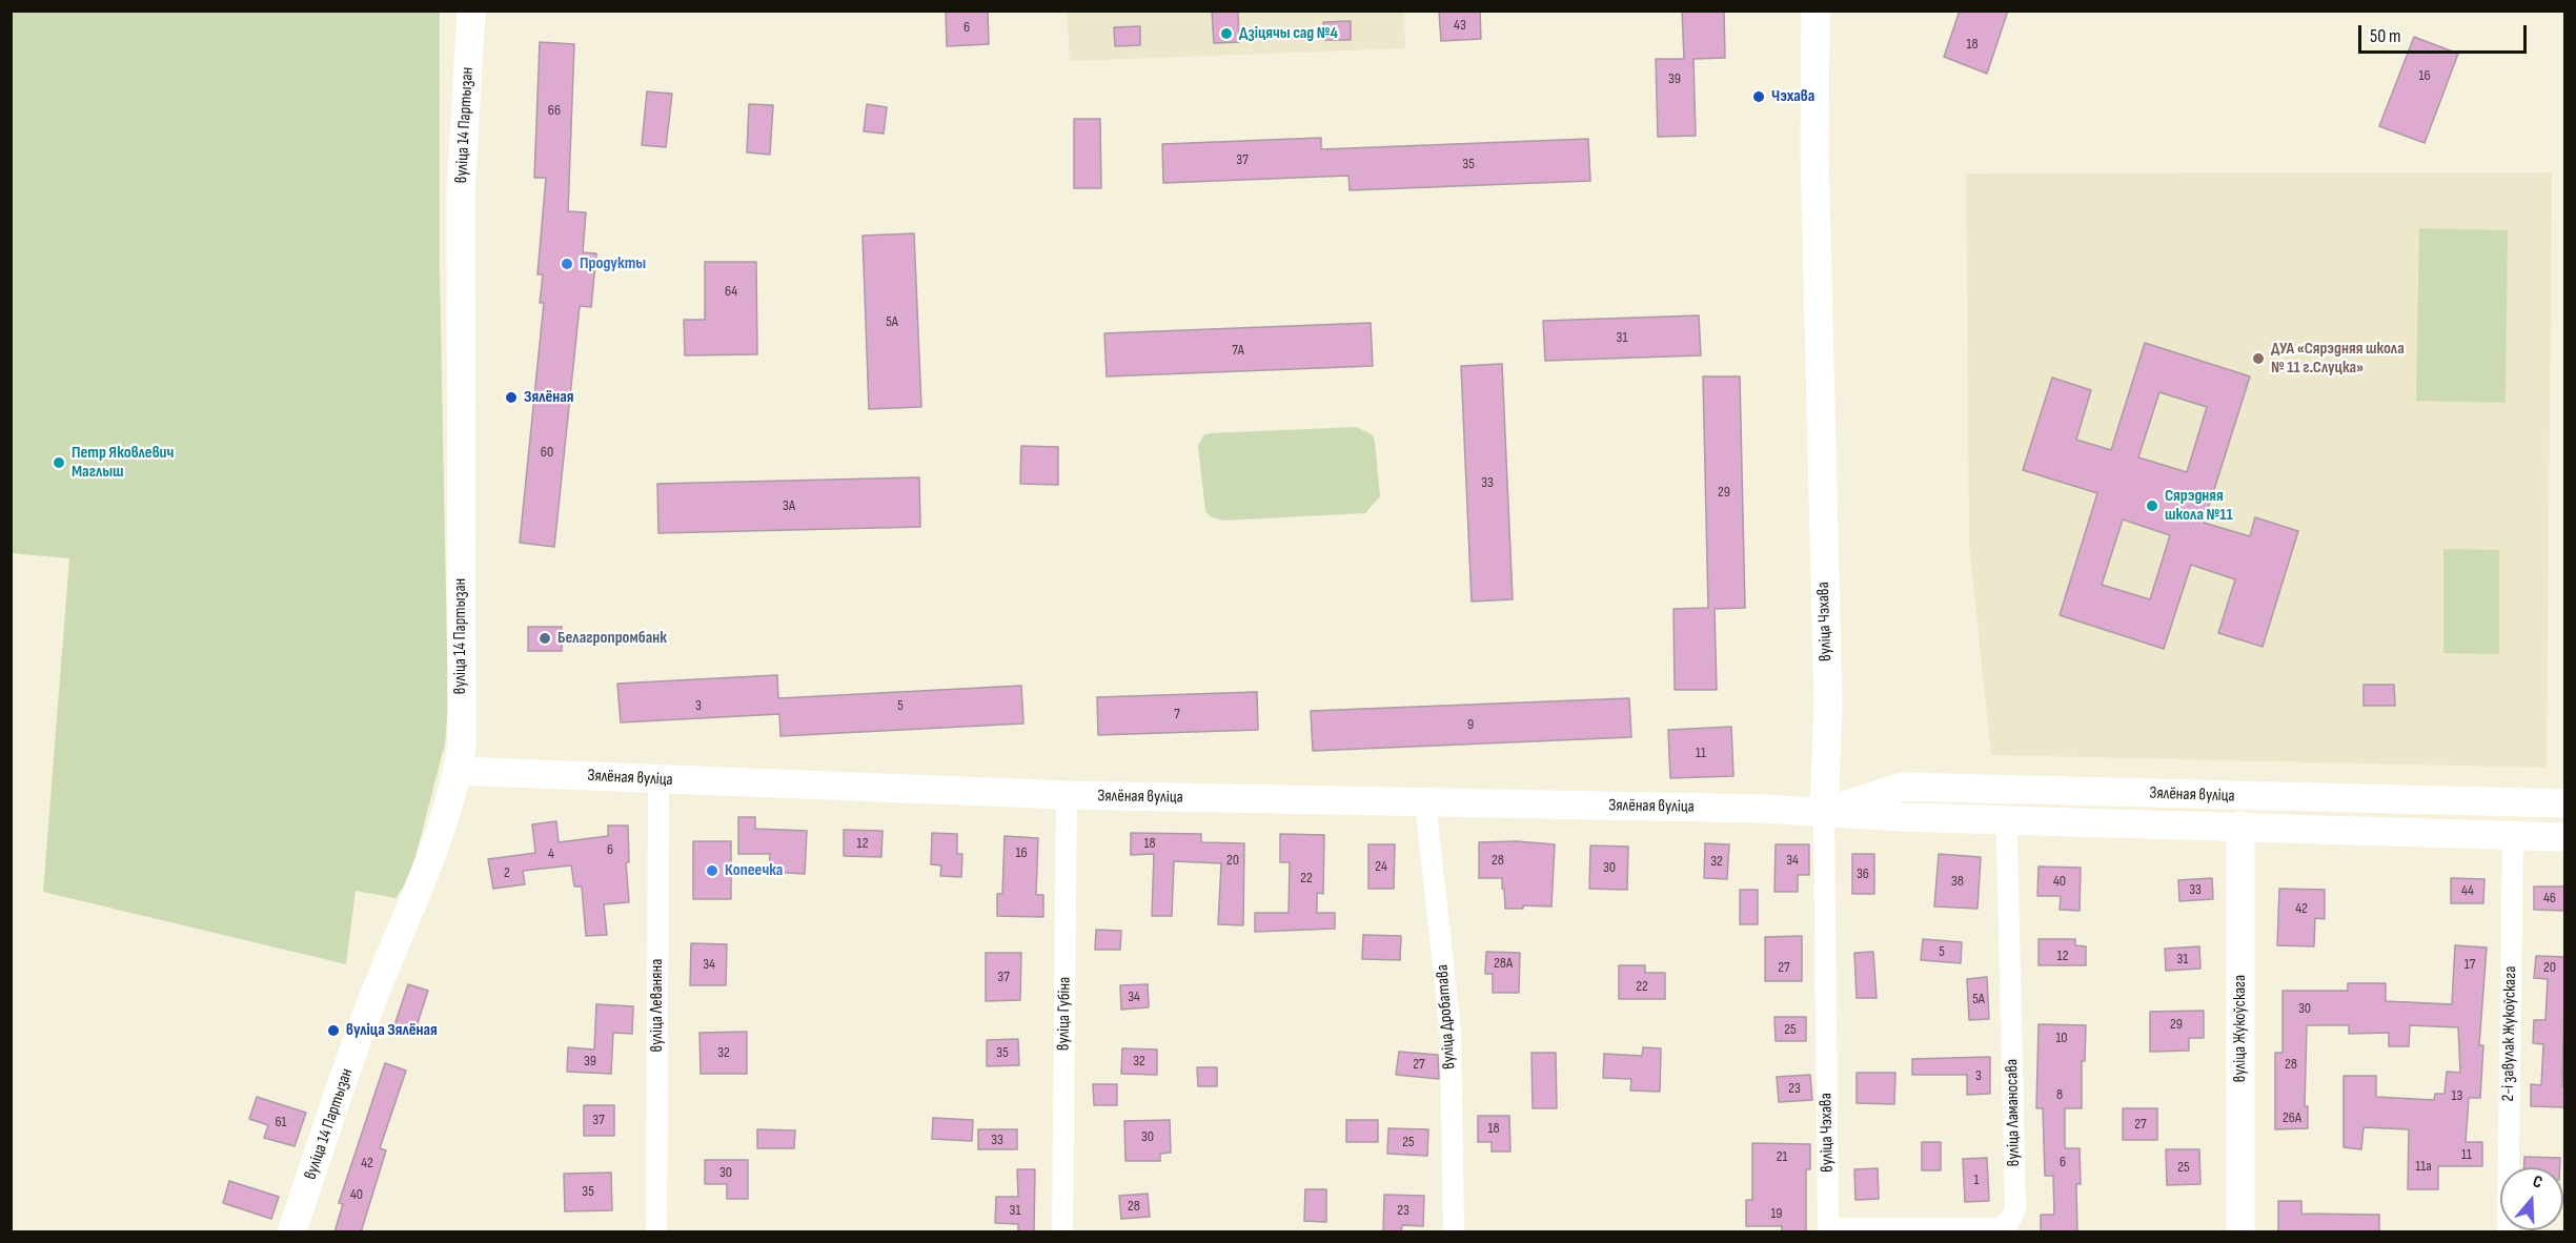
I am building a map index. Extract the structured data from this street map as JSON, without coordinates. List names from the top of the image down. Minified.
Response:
{"streets":{"main road":["вуліца 14 Партызан","вуліца Чэхава","Зялёная вуліца","вуліца Жукоўскага"],"street":["вуліца Леваняна","вуліца Губіна","вуліца Дробатава","2-і завулак Жукоўскага","вуліца Ламаносава"]},"crossings":[["вуліца 14 Партызан","Зялёная вуліца"],["вуліца Чэхава","Зялёная вуліца"],["вуліца Чэхава","вуліца Ламаносава"],["Зялёная вуліца","вуліца Леваняна"],["Зялёная вуліца","вуліца Губіна"],["Зялёная вуліца","вуліца Дробатава"],["Зялёная вуліца","вуліца Жукоўскага"],["Зялёная вуліца","2-і завулак Жукоўскага"],["Зялёная вуліца","вуліца Ламаносава"]],"places":["Дзіцячы сад №4","Чэхава","Продукты","ДУА «Сярэдняя школа № 11 г.Слуцка»","Зялёная","Петр Яковлевич Маглыш","Сярэдняя школа №11","Белагропромбанк","Копеечка","вуліца Зялёная"],"house_numbers":["43","6","18","16","39","66","37","35","64","5А","31","7А","60","33","29","3А","3","5","7","9","11","12","18","6","16","4","20","28","34","32","24","30","2","36","22","38","40","33","44","46","42","5","12","31","28А","34","17","27","20","37","22","34","5А","30","29","25","10","32","35","39","32","27","28","3","23","8","13","26А","37","61","27","18","30","33","25","11","21","6","42","11а","25","30","1","35","40","28","31","23","19"],"scale_bar":"50 m","north":"top"}
